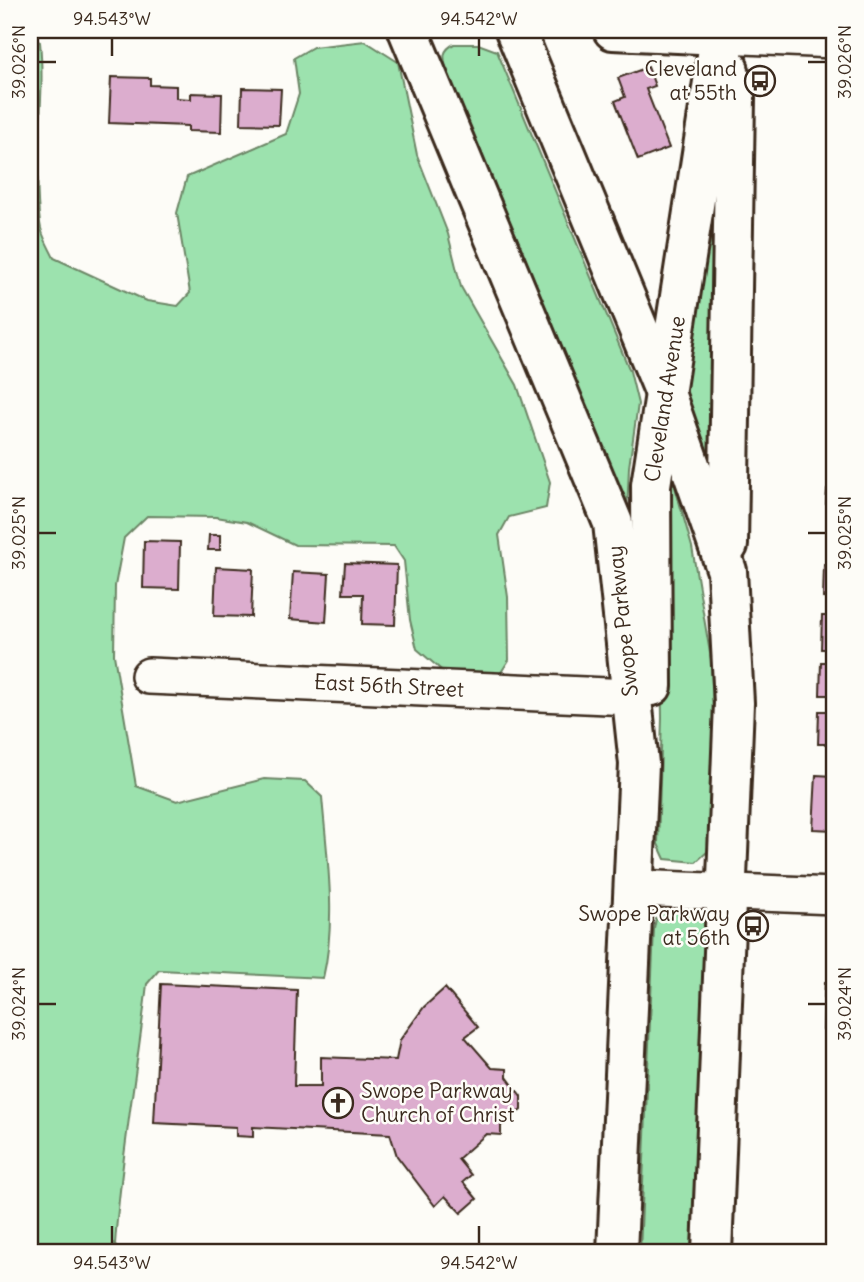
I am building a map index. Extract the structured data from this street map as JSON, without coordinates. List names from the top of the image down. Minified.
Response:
{"streets":{"main road":["Cleveland Avenue","Swope Parkway"],"street":["East 56th Street"]},"crossings":[["Cleveland Avenue","Swope Parkway"],["Swope Parkway","East 56th Street"]],"places":{"bus stop":["Cleveland at 55th","Swope Parkway at 56th"],"church":["Swope Parkway Church of Christ"]},"coordinates":["94.543°W","94.542°W","39.026°N","39.025°N","39.024°N"]}
